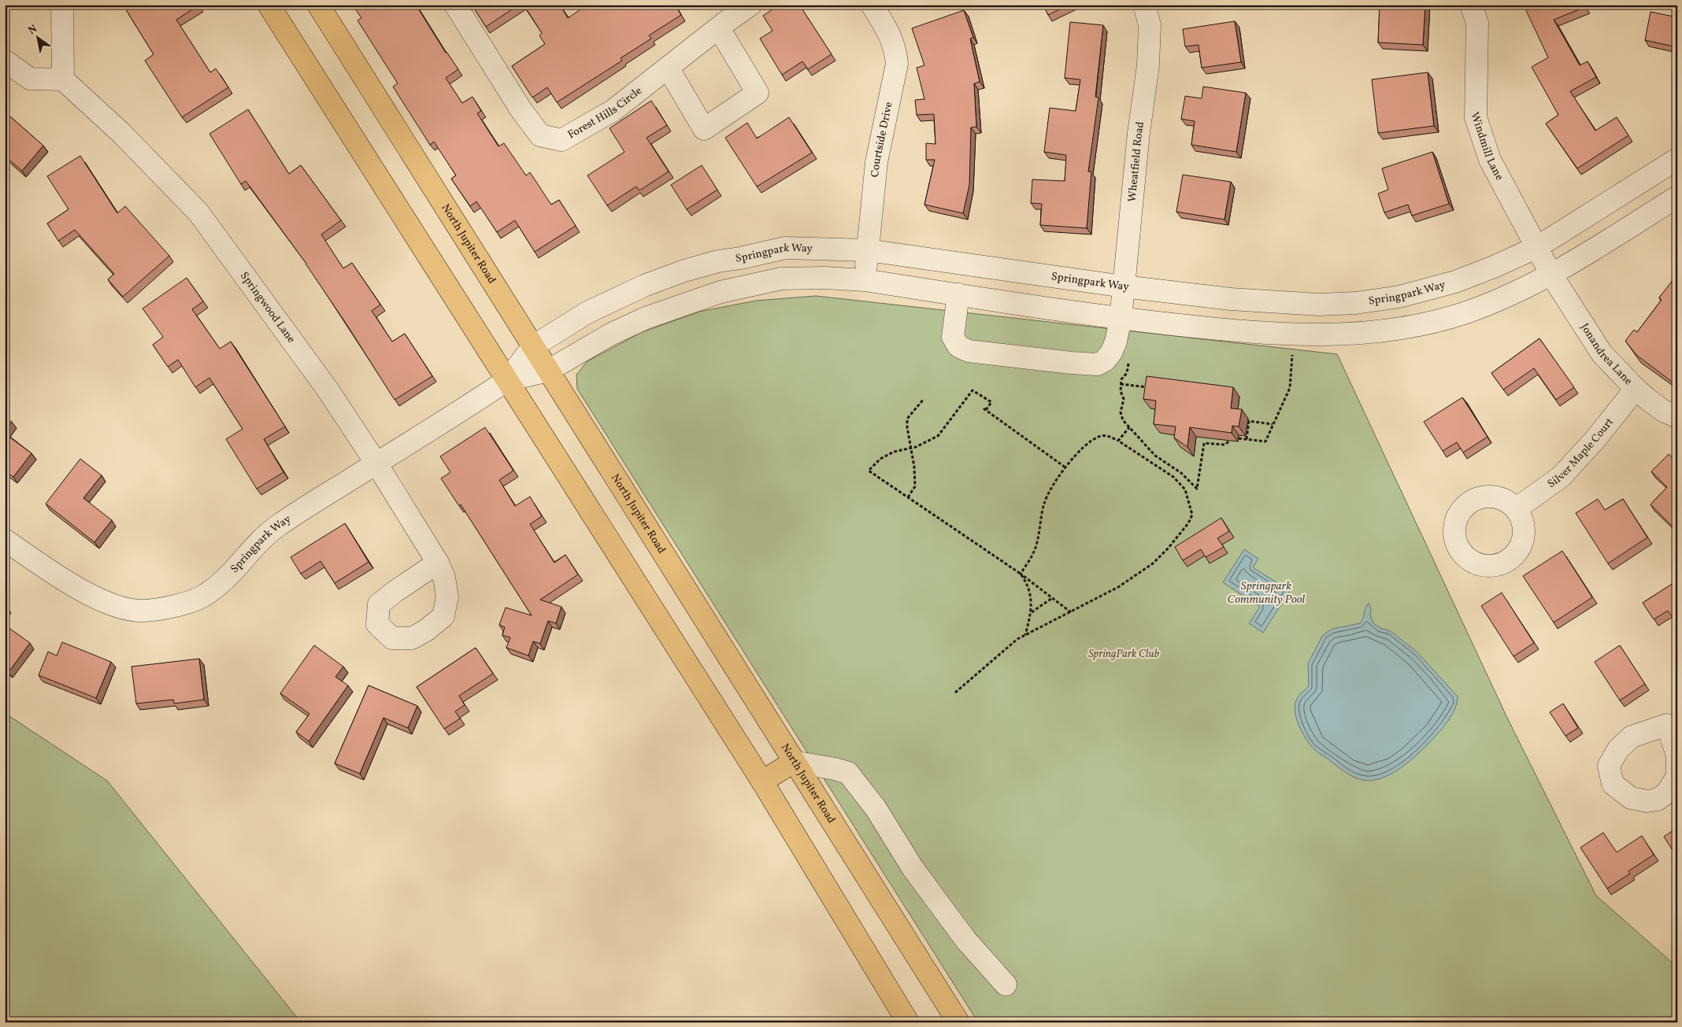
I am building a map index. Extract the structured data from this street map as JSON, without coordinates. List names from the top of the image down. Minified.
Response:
{"streets":{"main road":["North Jupiter Road"],"street":["Forest Hills Circle","Courtside Drive","Windmill Lane","Wheatfield Road","Springpark Way","Springwood Lane","Jonandrea Lane","Silver Maple Court"]},"crossings":[["Courtside Drive","Springpark Way"],["Windmill Lane","Springpark Way"],["Windmill Lane","Jonandrea Lane"],["Wheatfield Road","Springpark Way"],["North Jupiter Road","Springpark Way"],["Springpark Way","Springwood Lane"],["Springpark Way","Jonandrea Lane"],["Jonandrea Lane","Silver Maple Court"]],"water":["Springpark Community Pool"],"parks":["SpringPark Club"],"north":"top left"}
